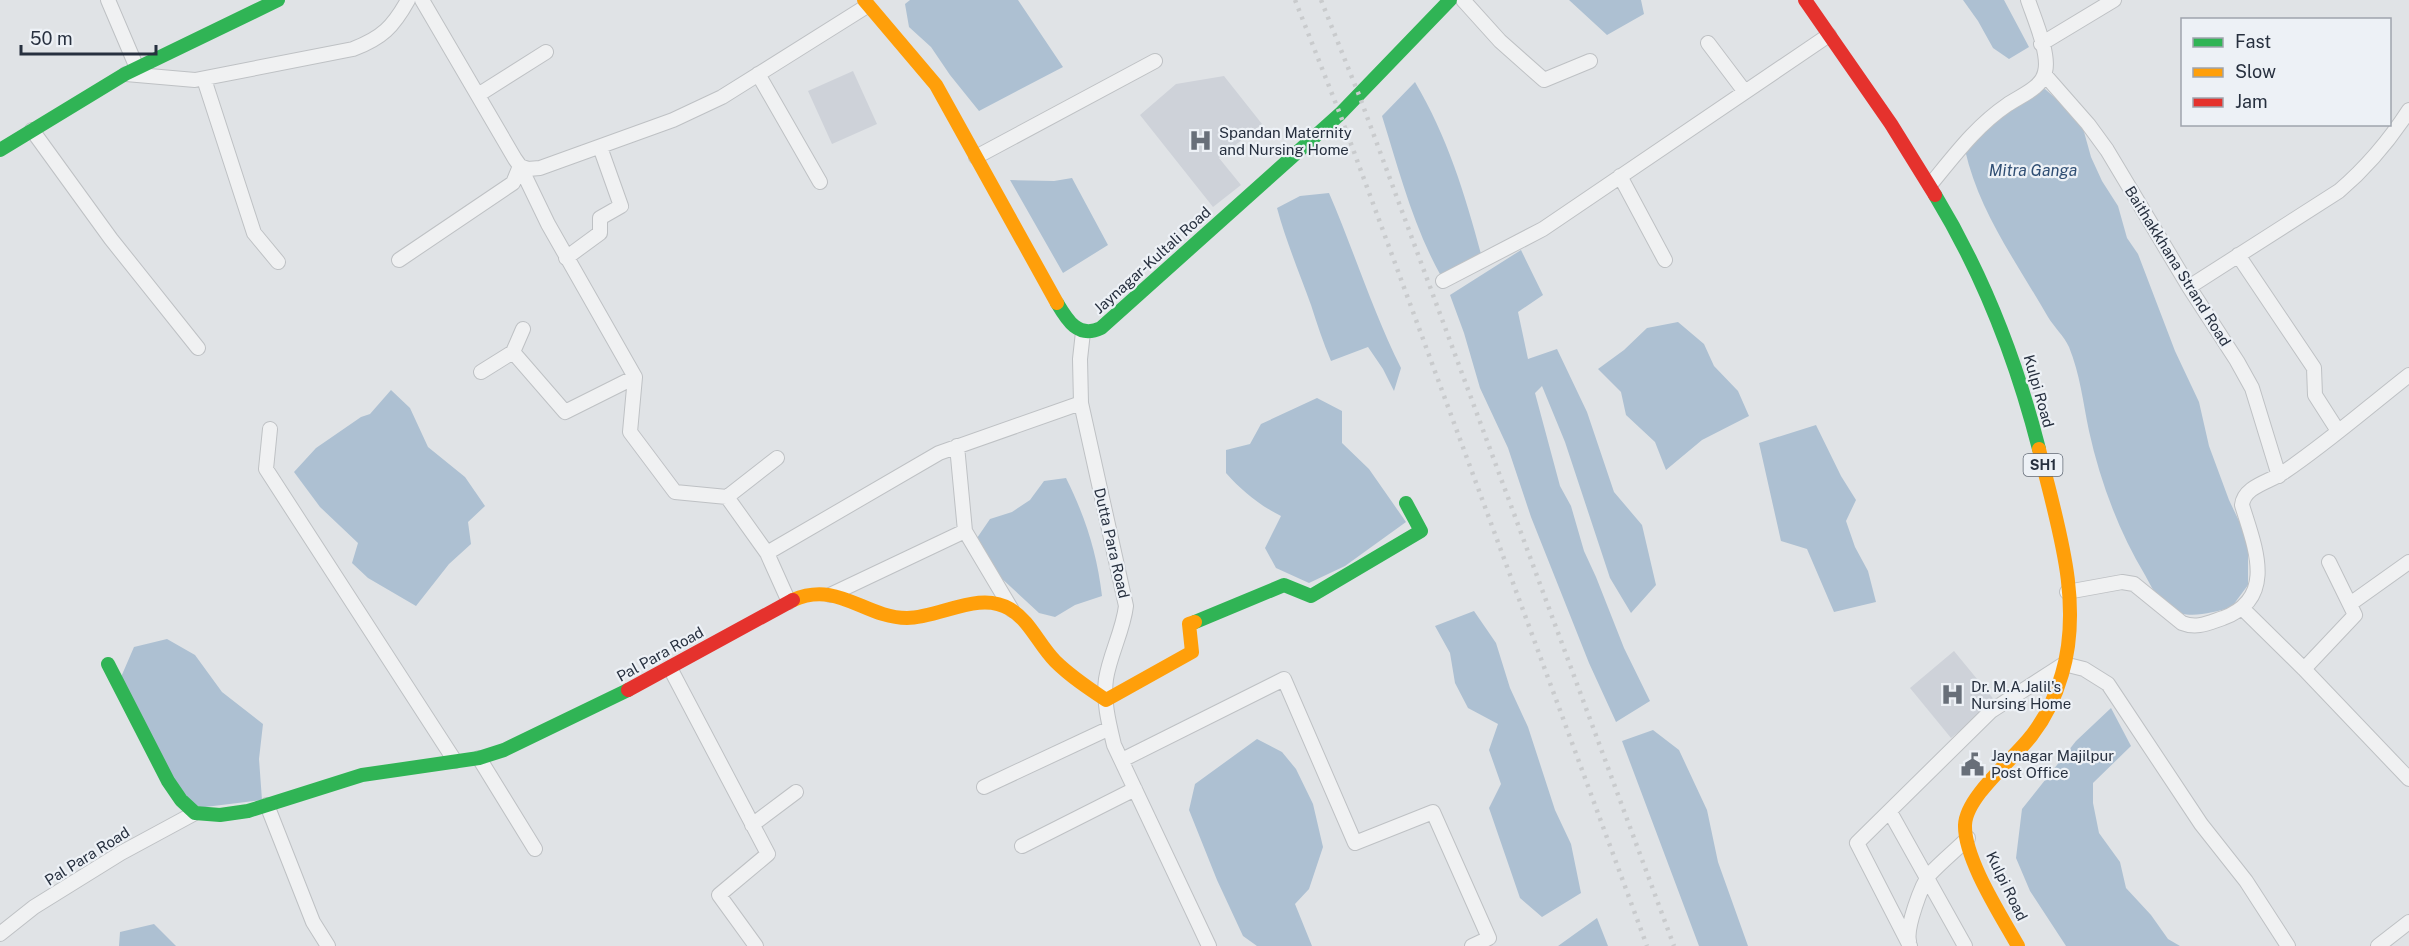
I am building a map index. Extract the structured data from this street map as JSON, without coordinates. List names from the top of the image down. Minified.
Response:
{"streets":{"main road":["Jaynagar-Kultali Road","Kulpi Road","SH1","Pal Para Road"],"street":["Baithakkhana Strand Road","Dutta Para Road"]},"crossings":[["Jaynagar-Kultali Road","Dutta Para Road"]],"water":["Mitra Ganga"],"places":{"hospital":["Spandan Maternity and Nursing Home","Dr. M.A.Jalil's Nursing Home"],"public building":["Jaynagar Majilpur Post Office"]},"legend":["Fast","Slow","Jam"],"scale_bar":"50 m"}
